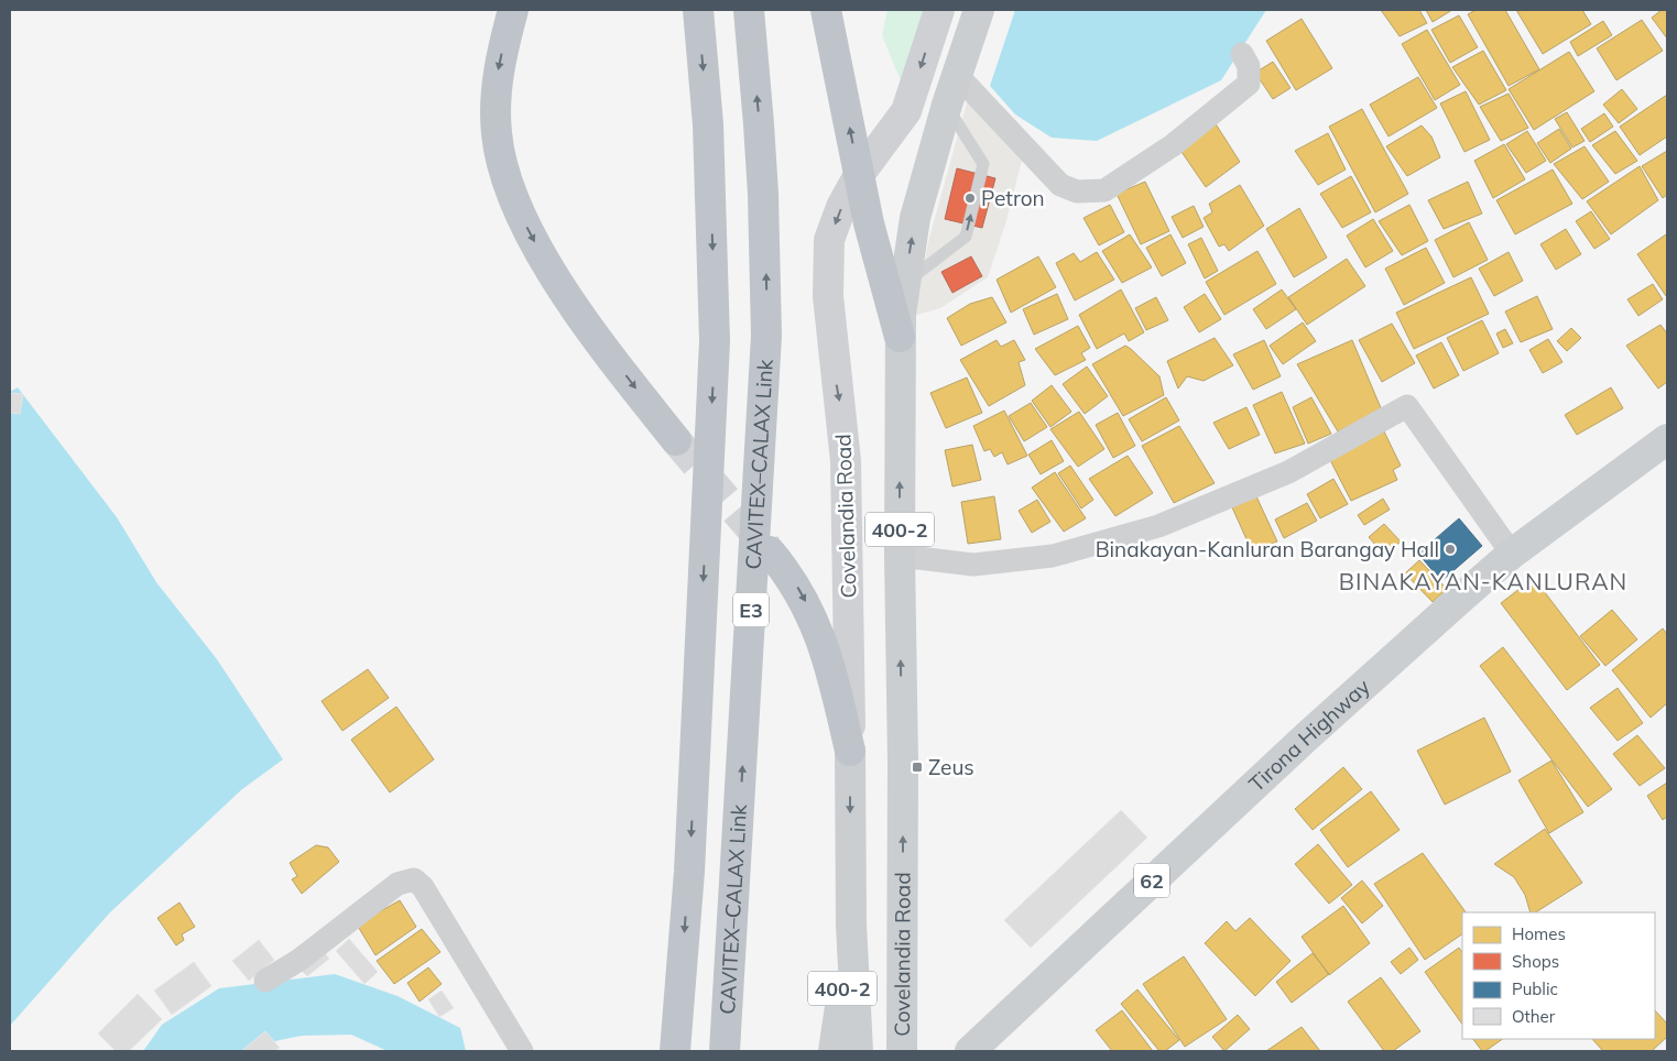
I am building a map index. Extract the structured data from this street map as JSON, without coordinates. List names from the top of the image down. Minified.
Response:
{"streets":{"highway":["CAVITEX–CALAX Link","E3"],"main road":["Covelandia Road","400-2","Tirona Highway","62"]},"crossings":[["Covelandia Road","400-2"]],"districts":["BINAKAYAN-KANLURAN"],"places":{"other":["Petron","Binakayan-Kanluran Barangay Hall"],"transit":["Zeus"]},"legend":["Homes","Shops","Public","Other"]}
